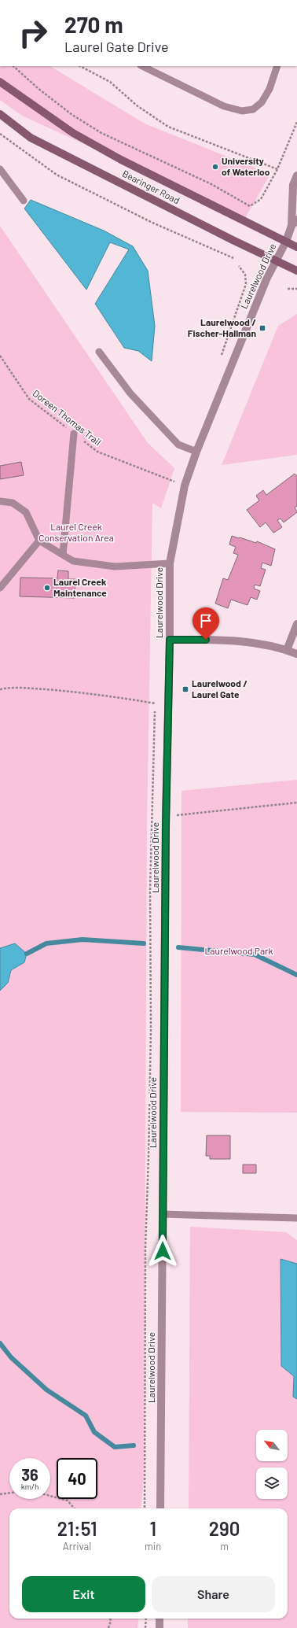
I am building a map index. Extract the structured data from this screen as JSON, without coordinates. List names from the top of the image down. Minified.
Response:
{"streets":{"main road":["Bearinger Road"],"street":["Laurelwood Drive"],"path":["Doreen Thomas Trail"]},"crossings":[["Bearinger Road","Laurelwood Drive"]],"parks":["Laurel Creek Conservation Area","Laurelwood Park"],"places":{"other":["University of Waterloo","Laurel Creek Maintenance"],"transit":["Laurelwood / Fischer-Hallman","Laurelwood / Laurel Gate"]},"north":"top left","page":{"turn":["270 m","Laurel Gate Drive"],"speed":"36 km/h","limit":"40","eta":["21:51","Arrival","1","min","290","m"],"buttons":["Exit","Share"]}}
